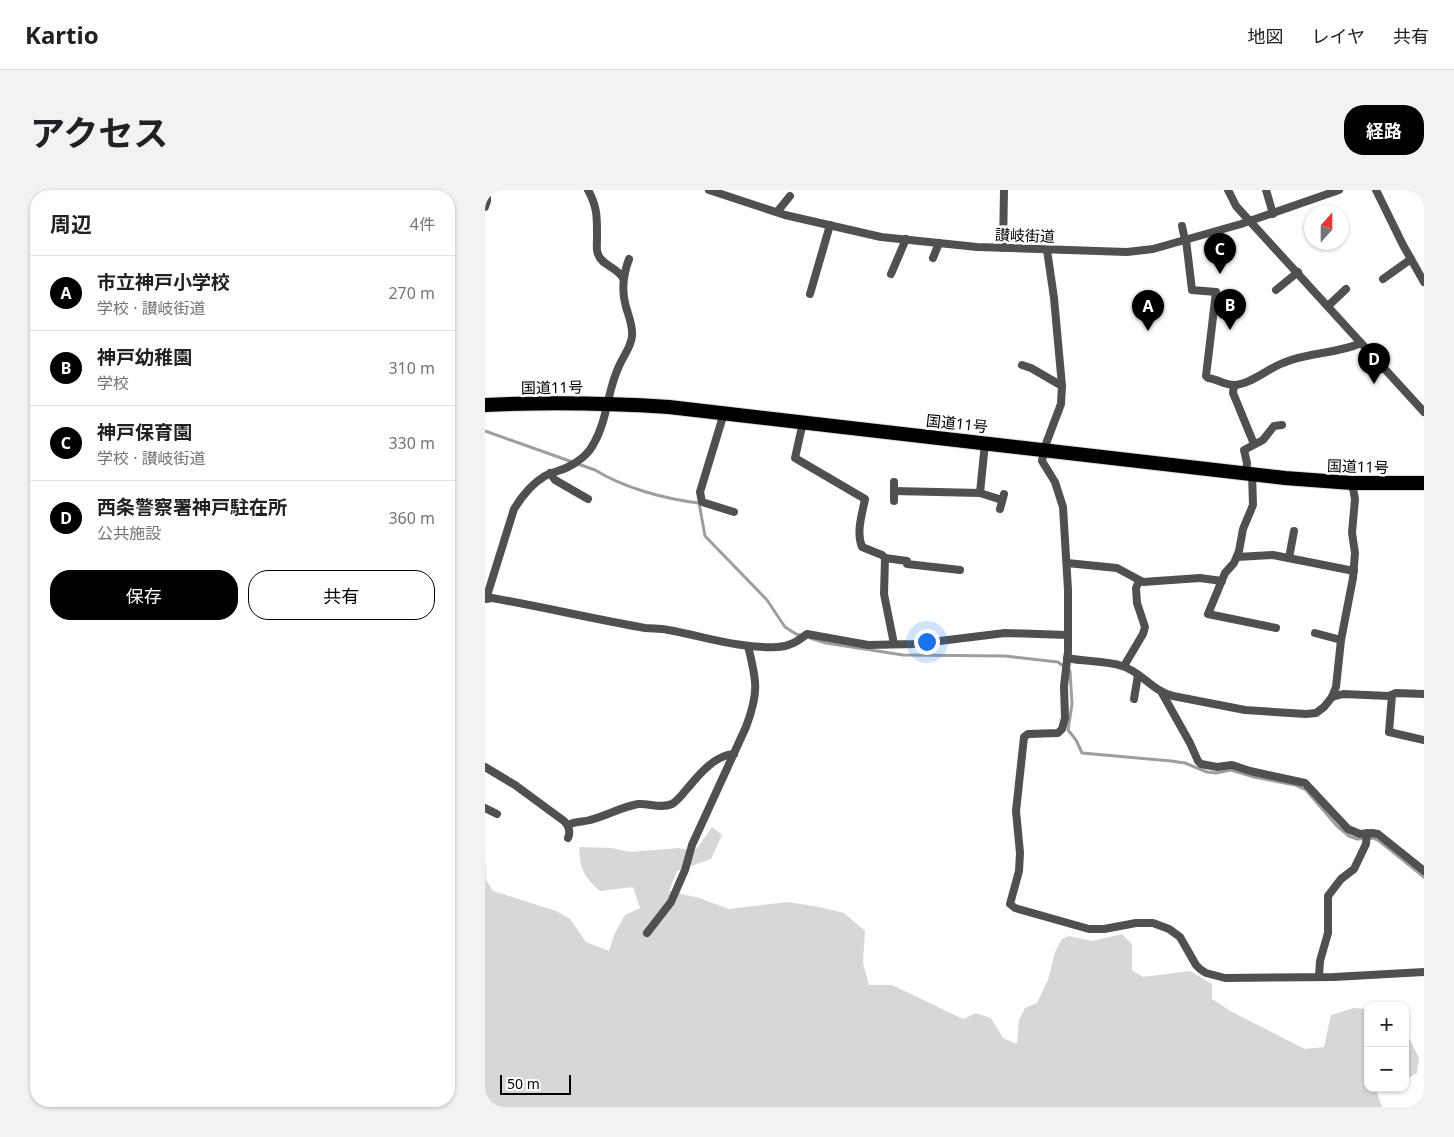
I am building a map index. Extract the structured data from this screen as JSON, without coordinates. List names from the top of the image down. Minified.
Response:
{"streets":{"highway":["国道11号"],"street":["讃岐街道"]},"scale_bar":"50 m","north":"top","page":{"header":"Kartio","nav":["地図","レイヤ","共有"],"title":"アクセス","buttons":["経路",["保存","共有"]],"heading":["周辺","4件"],"pins":["C","B","A","D"],"list":[{"mark":"A","name":"市立神戸小学校","note":"学校 · 讃岐街道","value":"270 m"},{"mark":"B","name":"神戸幼稚園","note":"学校","value":"310 m"},{"mark":"C","name":"神戸保育園","note":"学校 · 讃岐街道","value":"330 m"},{"mark":"D","name":"西条警察署神戸駐在所","note":"公共施設","value":"360 m"}],"map_buttons":["+","−"],"scale":"50 m"}}
